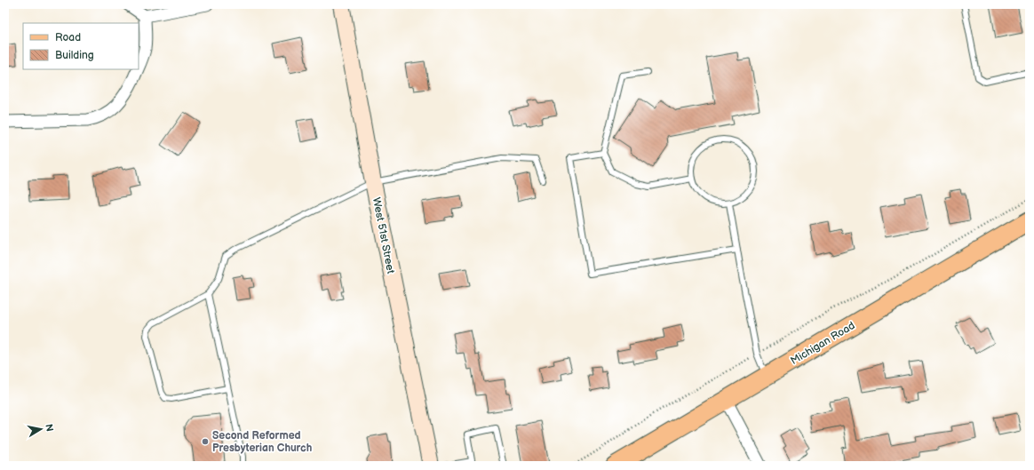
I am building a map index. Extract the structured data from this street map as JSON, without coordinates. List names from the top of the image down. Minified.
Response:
{"streets":{"main road":["Michigan Road"],"street":["West 51st Street"]},"places":["Second Reformed Presbyterian Church"],"legend":["Road","Building"],"north":"right"}
